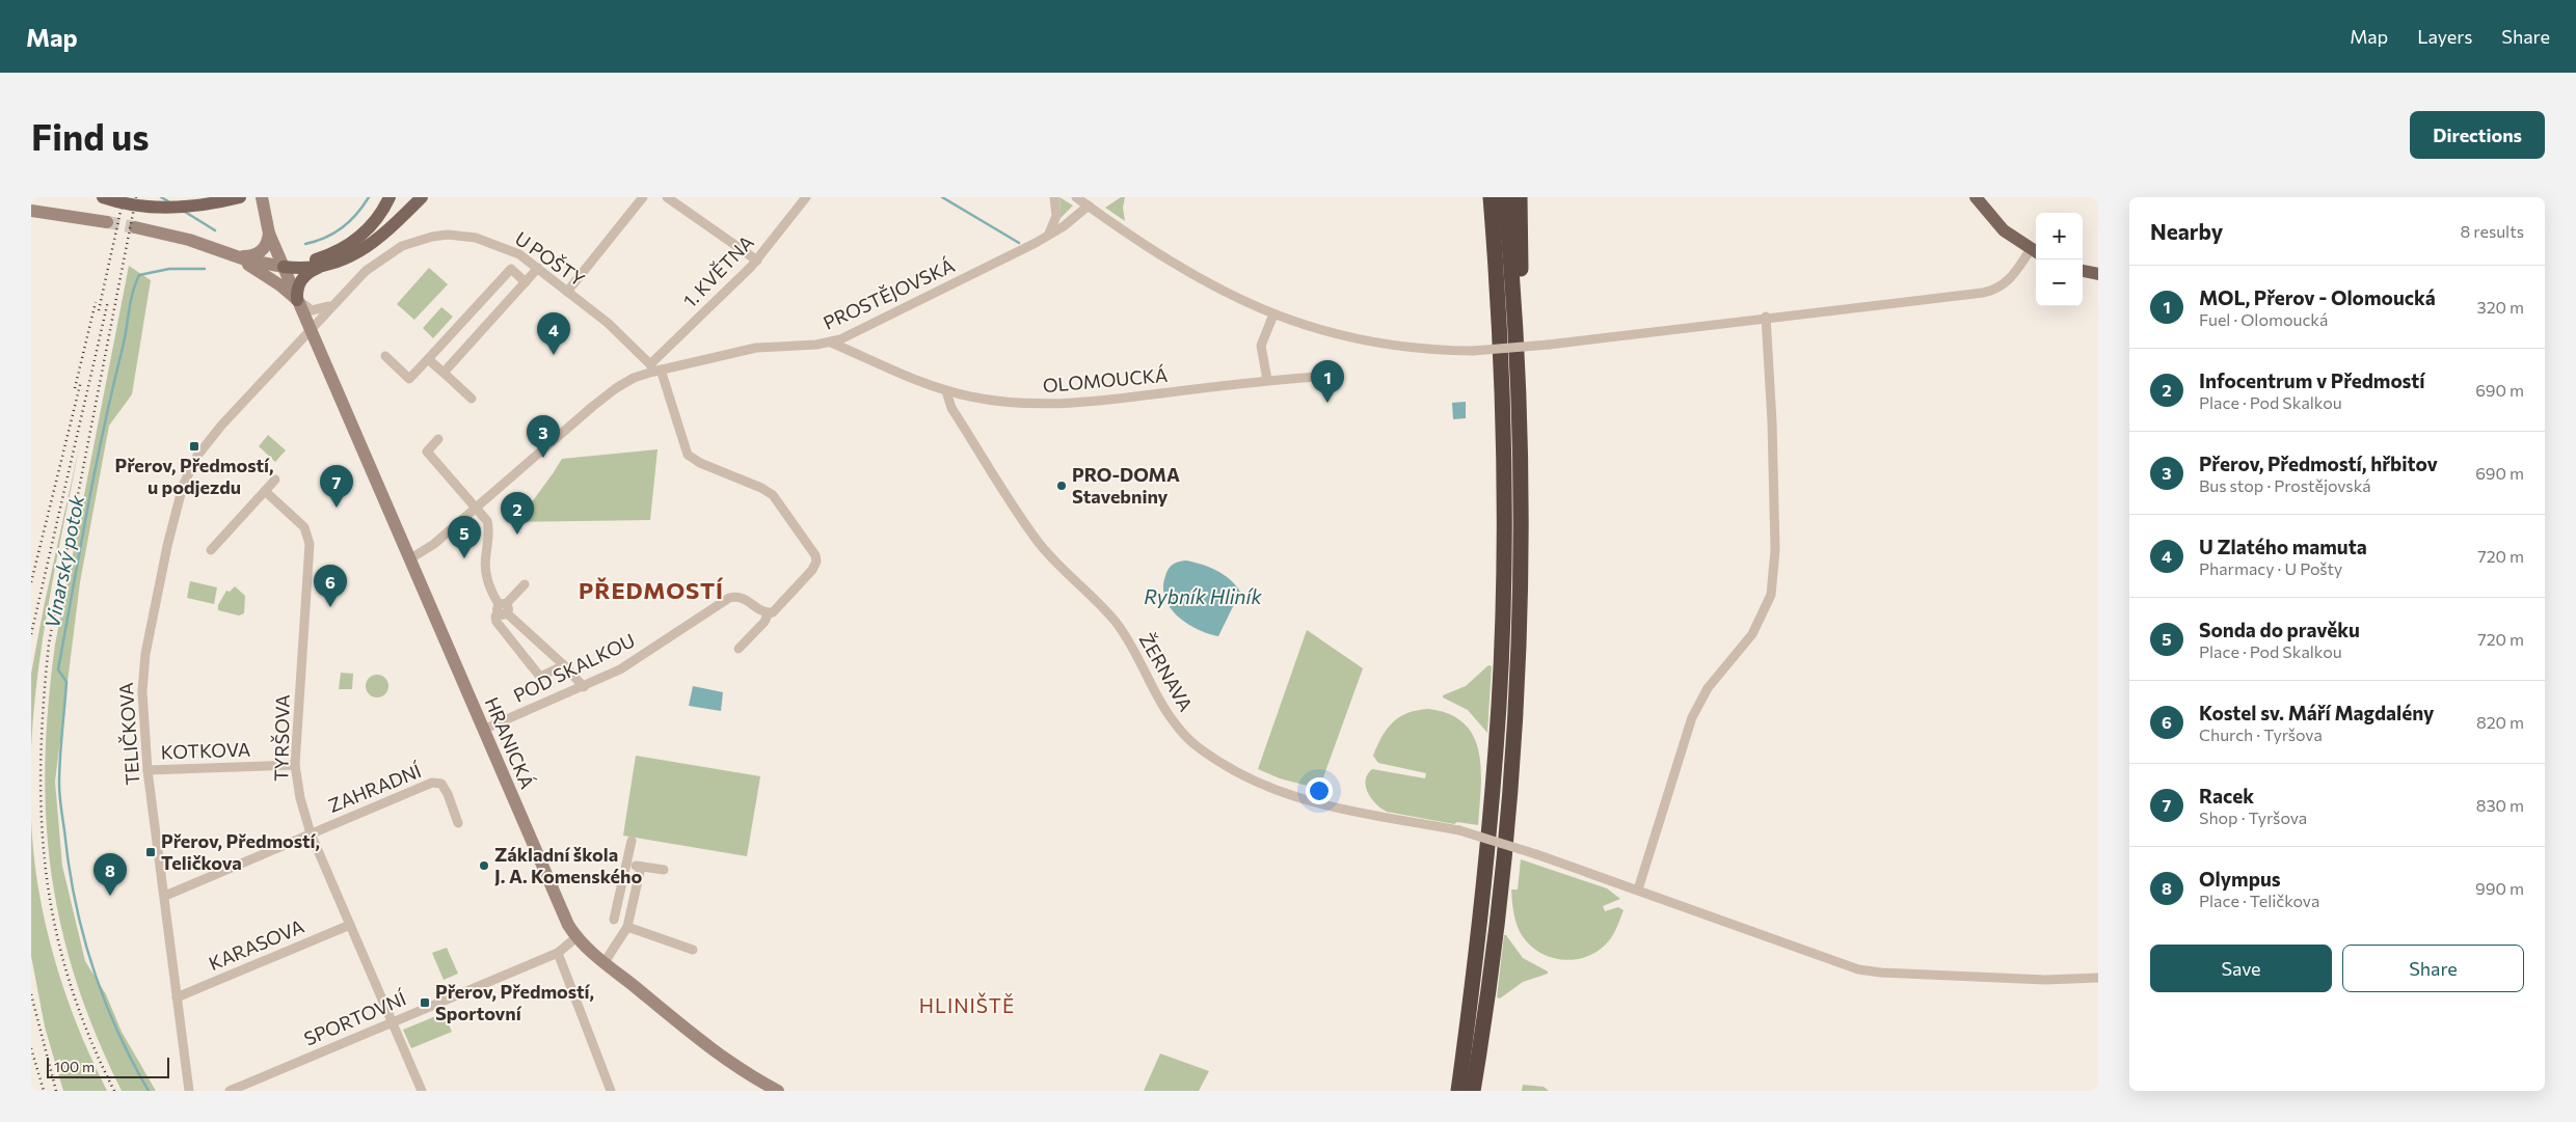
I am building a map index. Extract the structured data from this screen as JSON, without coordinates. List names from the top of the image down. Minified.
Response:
{"streets":{"main road":["HRANICKÁ"],"street":["U POŠTY","1. KVĚTNA","PROSTĚJOVSKÁ","OLOMOUCKÁ","POD SKALKOU","ŽERNAVA","TELIČKOVA","TYRŠOVA","KOTKOVA","ZAHRADNÍ","KARASOVA","SPORTOVNÍ"]},"crossings":[["U POŠTY","1. KVĚTNA"],["U POŠTY","PROSTĚJOVSKÁ"],["U POŠTY","TELIČKOVA"],["U POŠTY","HRANICKÁ"],["1. KVĚTNA","PROSTĚJOVSKÁ"],["PROSTĚJOVSKÁ","OLOMOUCKÁ"],["PROSTĚJOVSKÁ","HRANICKÁ"],["OLOMOUCKÁ","ŽERNAVA"],["POD SKALKOU","HRANICKÁ"],["TELIČKOVA","HRANICKÁ"],["TELIČKOVA","KOTKOVA"],["TELIČKOVA","KARASOVA"],["TYRŠOVA","KOTKOVA"],["TYRŠOVA","ZAHRADNÍ"],["TYRŠOVA","KARASOVA"],["TYRŠOVA","SPORTOVNÍ"],["HRANICKÁ","SPORTOVNÍ"]],"districts":["PŘEDMOSTÍ","HLINIŠTĚ"],"water":["Vinarský potok","Rybník Hliník"],"places":{"transit":["Přerov, Předmostí, u podjezdu","Přerov, Předmostí, Teličkova","Přerov, Předmostí, Sportovní"],"other":["PRO-DOMA Stavebniny","Základní škola J. A. Komenského"]},"scale_bar":"100 m","page":{"header":"Map","nav":["Map","Layers","Share"],"buttons":["Directions",["Save","Share"]],"title":"Find us","heading":["Nearby","8 results"],"map_buttons":["+","−"],"list":[{"mark":"1","name":"MOL, Přerov - Olomoucká","note":"Fuel · Olomoucká","value":"320 m"},{"mark":"2","name":"Infocentrum v Předmostí","note":"Place · Pod Skalkou","value":"690 m"},{"mark":"3","name":"Přerov, Předmostí, hřbitov","note":"Bus stop · Prostějovská","value":"690 m"},{"mark":"4","name":"U Zlatého mamuta","note":"Pharmacy · U Pošty","value":"720 m"},{"mark":"5","name":"Sonda do pravěku","note":"Place · Pod Skalkou","value":"720 m"},{"mark":"6","name":"Kostel sv. Máří Magdalény","note":"Church · Tyršova","value":"820 m"},{"mark":"7","name":"Racek","note":"Shop · Tyršova","value":"830 m"},{"mark":"8","name":"Olympus","note":"Place · Teličkova","value":"990 m"}],"pins":["4","1","3","7","2","5","6","8"],"scale":"100 m"}}
